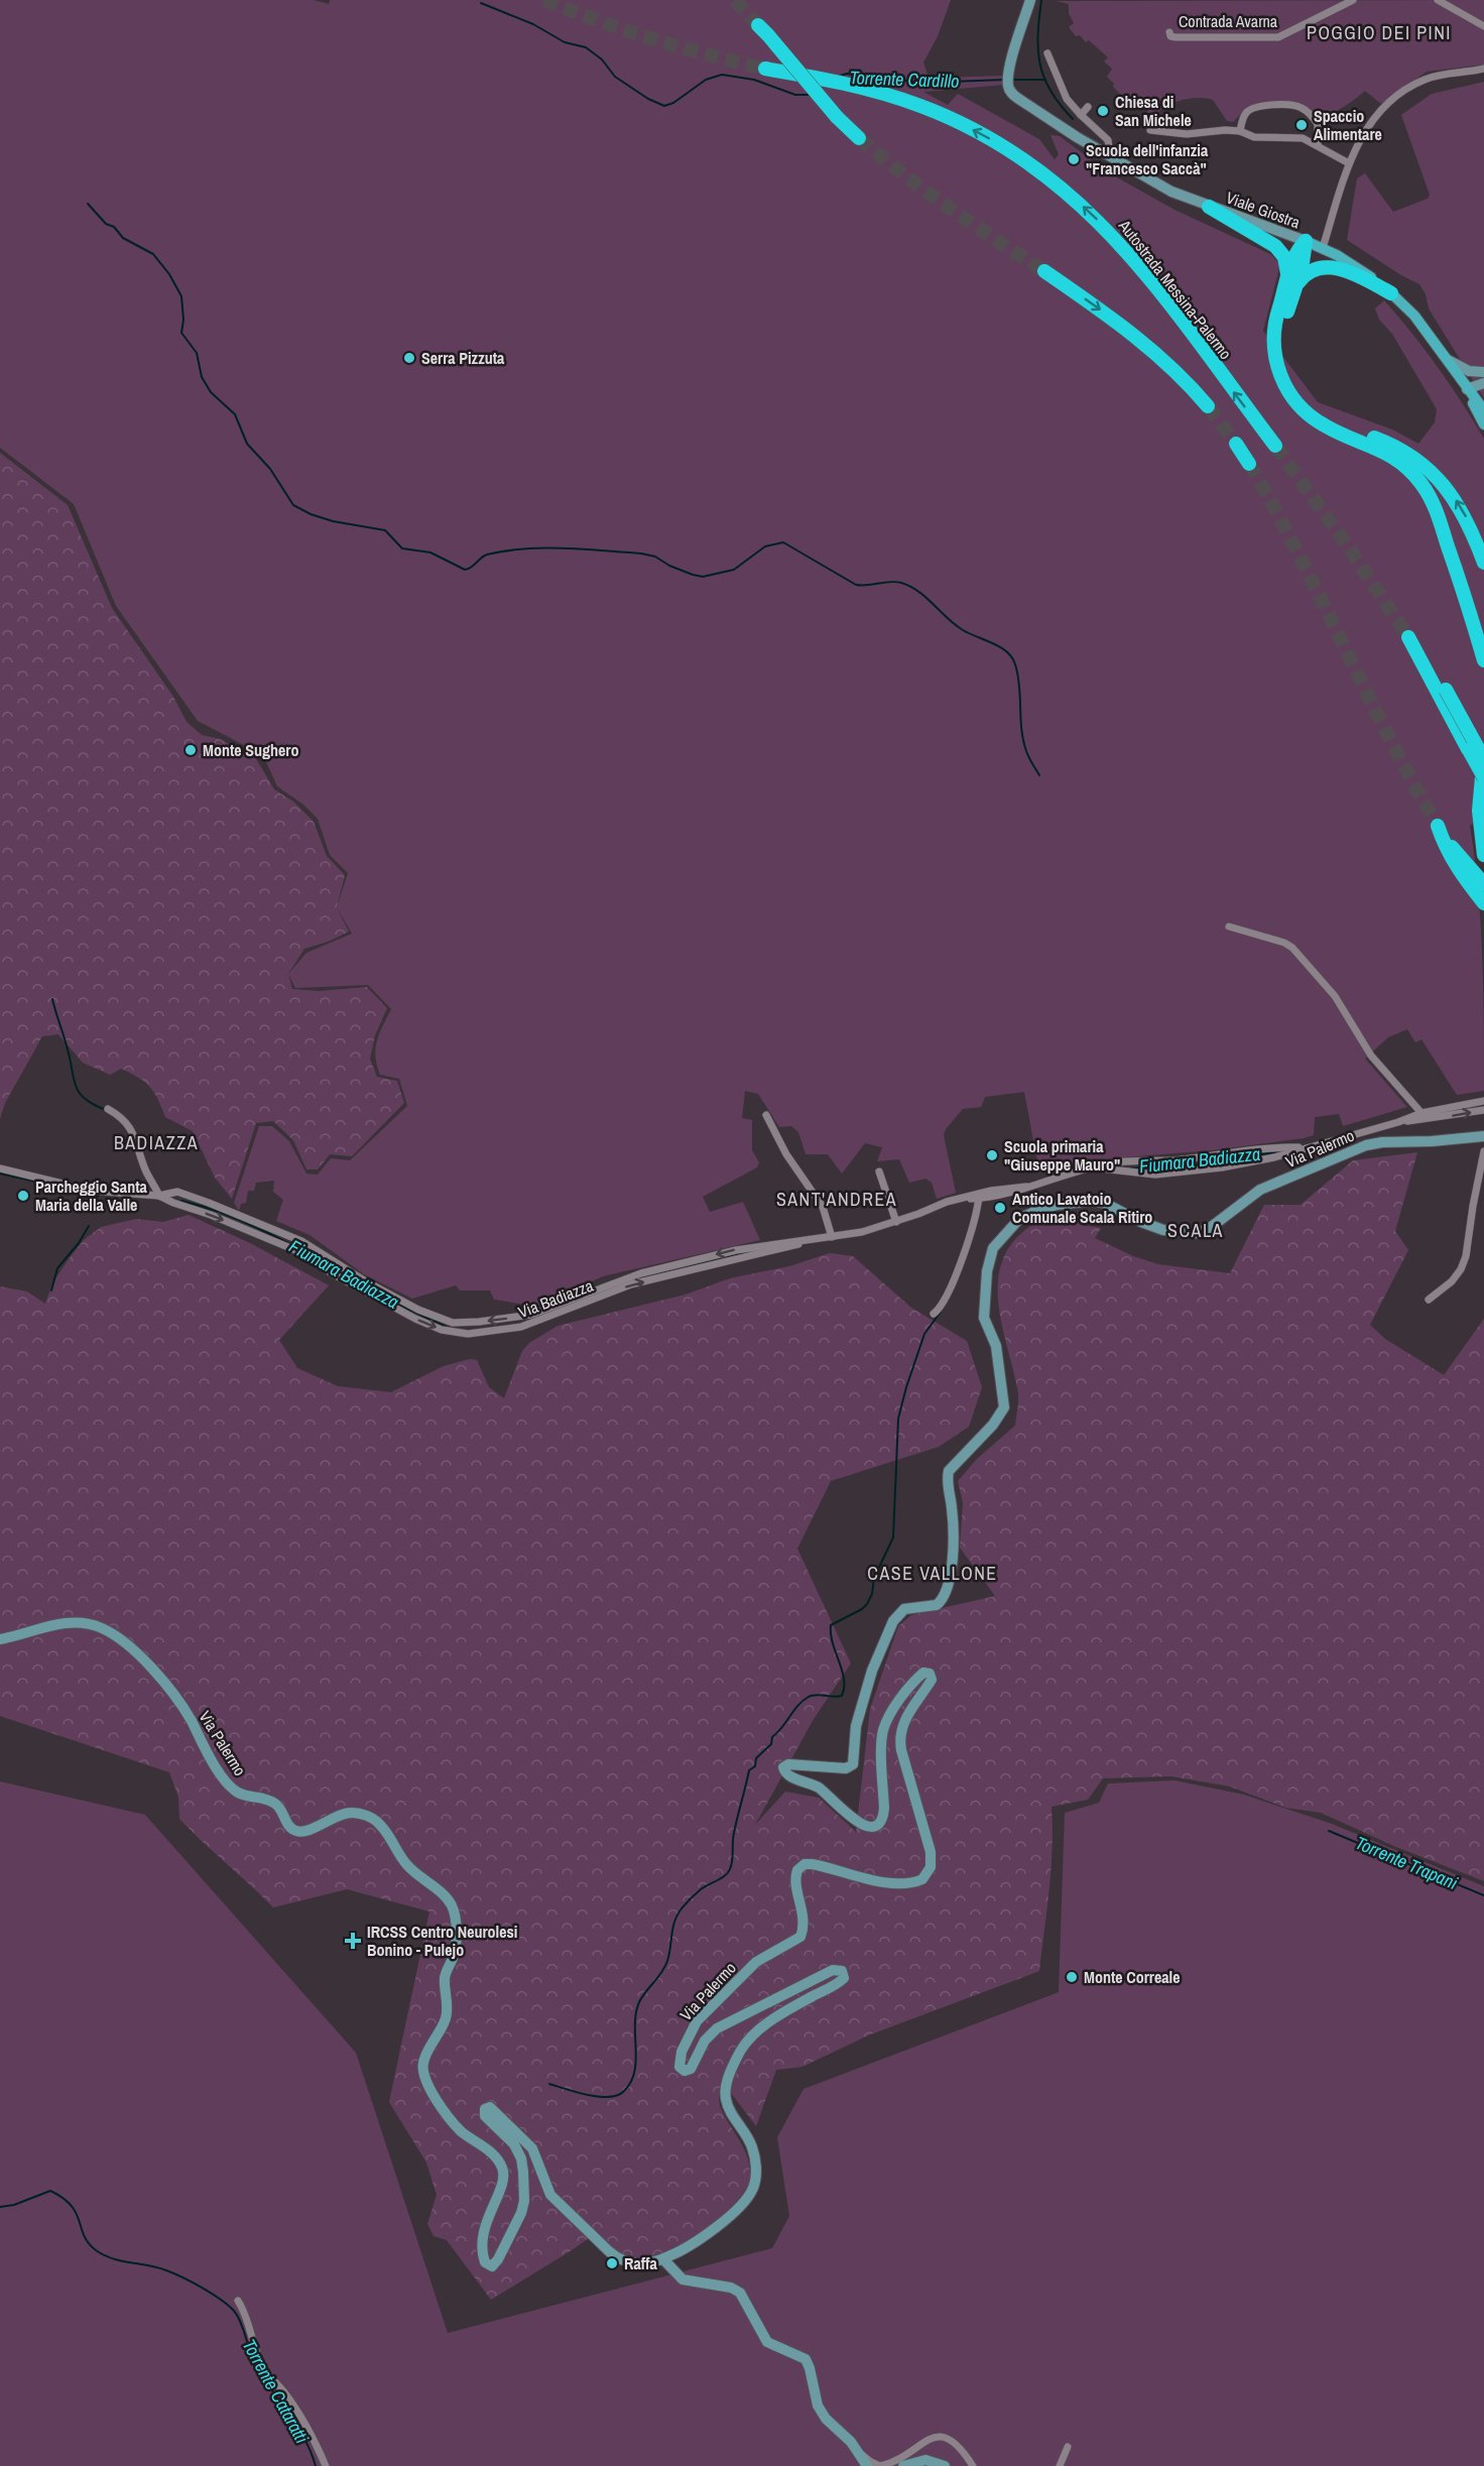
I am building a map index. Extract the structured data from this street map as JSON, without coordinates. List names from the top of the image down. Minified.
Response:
{"streets":{"highway":["Autostrada Messina-Palermo"],"main road":["Viale Giostra","Via Palermo"],"street":["Contrada Avarna","Via Badiazza"]},"districts":["POGGIO DEI PINI","BADIAZZA","SANT'ANDREA","SCALA","CASE VALLONE"],"water":["Torrente Cardillo","Fiumara Badiazza","Torrente Trapani","Torrente Cataratti"],"places":{"other":["Chiesa di San Michele","Spaccio Alimentare","Scuola dell'infanzia \"Francesco Saccà\"","Serra Pizzuta","Monte Sughero","Scuola primaria \"Giuseppe Mauro\"","Parcheggio Santa Maria della Valle","Antico Lavatoio Comunale Scala Ritiro","Monte Correale","Raffa"],"health":["IRCSS Centro Neurolesi Bonino - Pulejo"]}}
